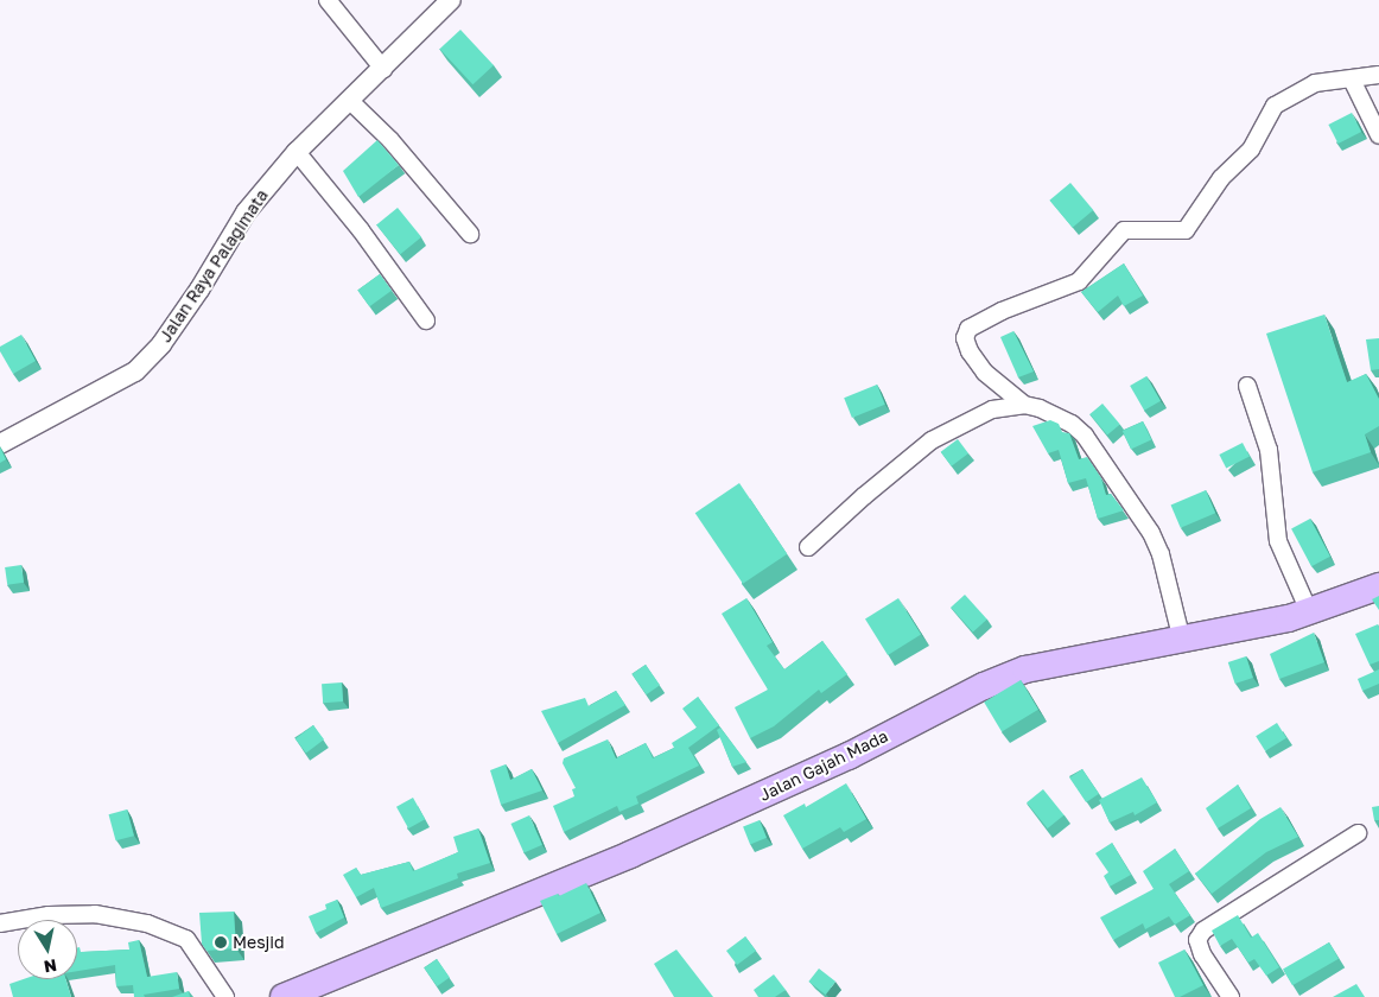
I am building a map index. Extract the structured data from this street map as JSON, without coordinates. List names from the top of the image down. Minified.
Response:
{"streets":{"highway":["Jalan Gajah Mada"],"street":["Jalan Raya Palagimata"]},"places":["Mesjid"],"north":"bottom"}
